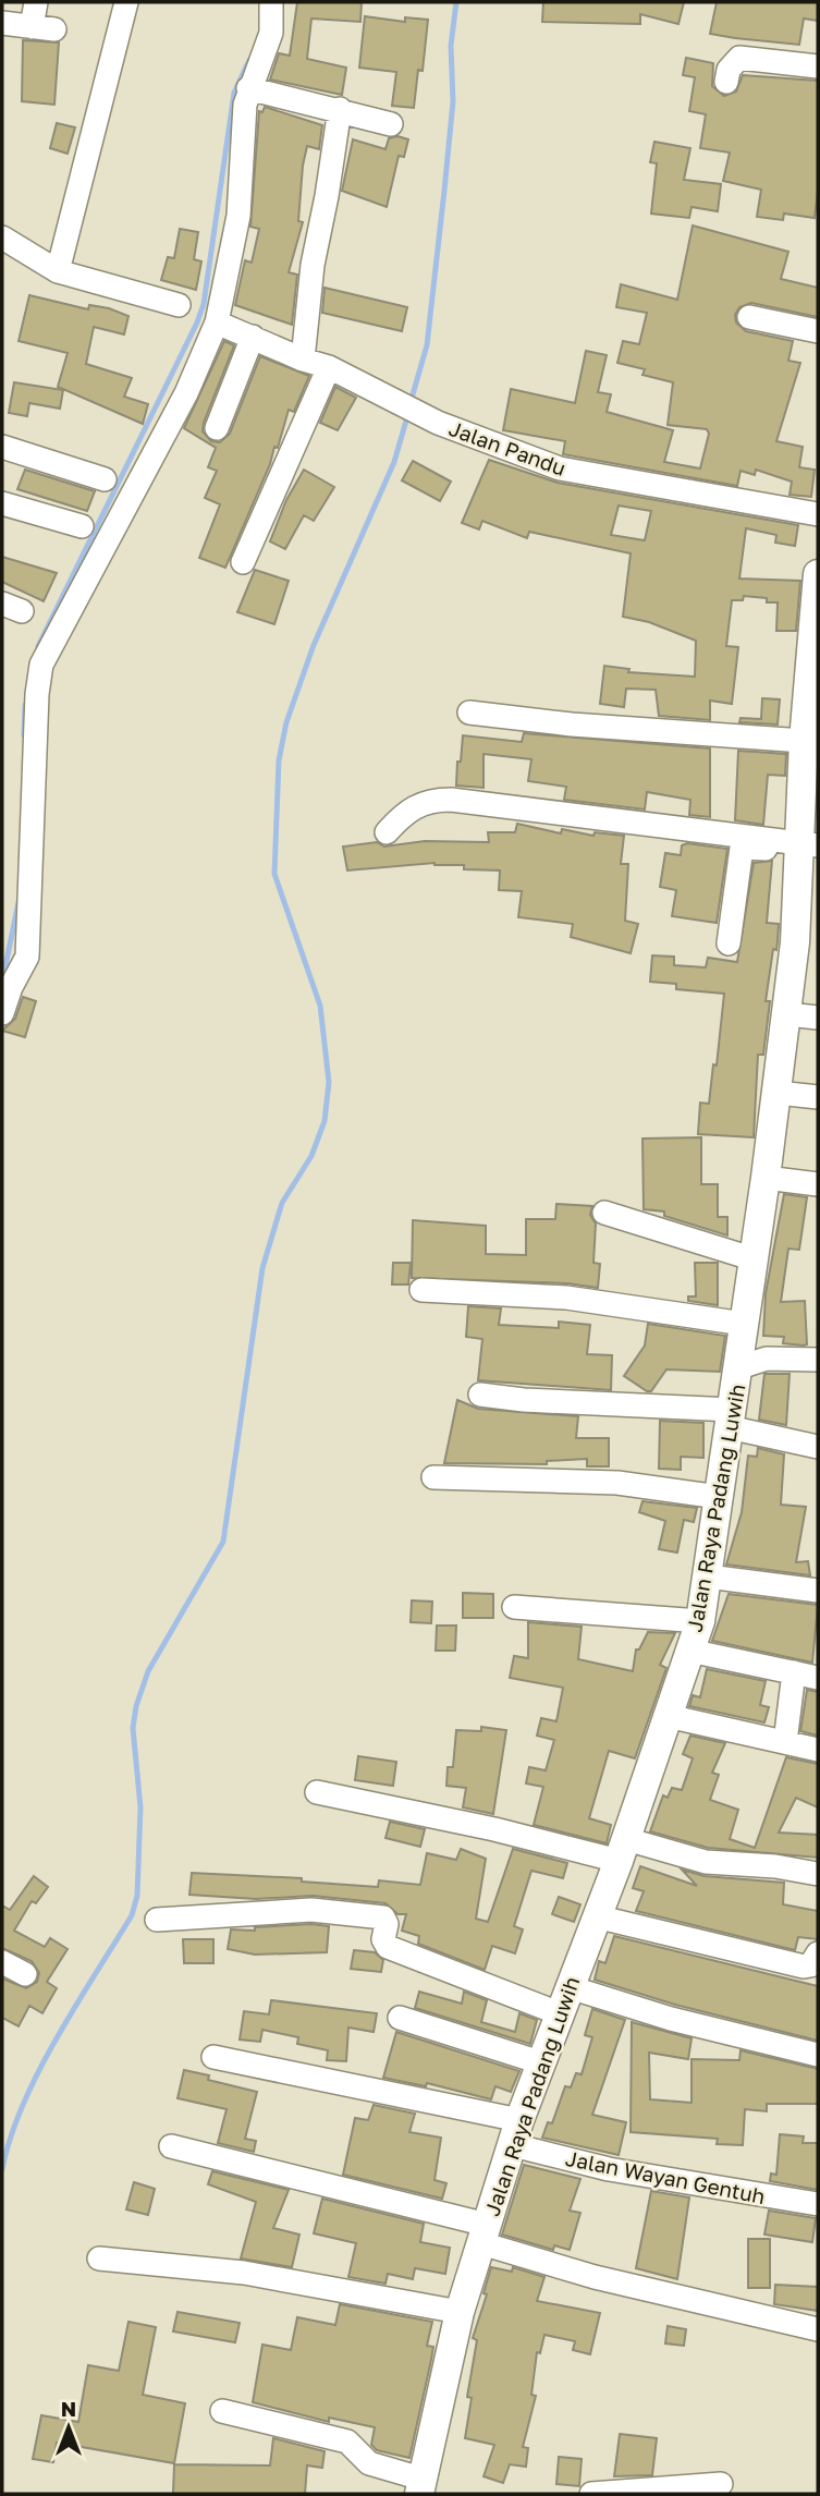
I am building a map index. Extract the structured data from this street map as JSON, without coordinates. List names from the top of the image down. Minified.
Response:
{"streets":{"main road":["Jalan Raya Padang Luwih"],"street":["Jalan Pandu","Jalan Wayan Gentuh"]},"crossings":[["Jalan Raya Padang Luwih","Jalan Wayan Gentuh"]],"north":"top"}
